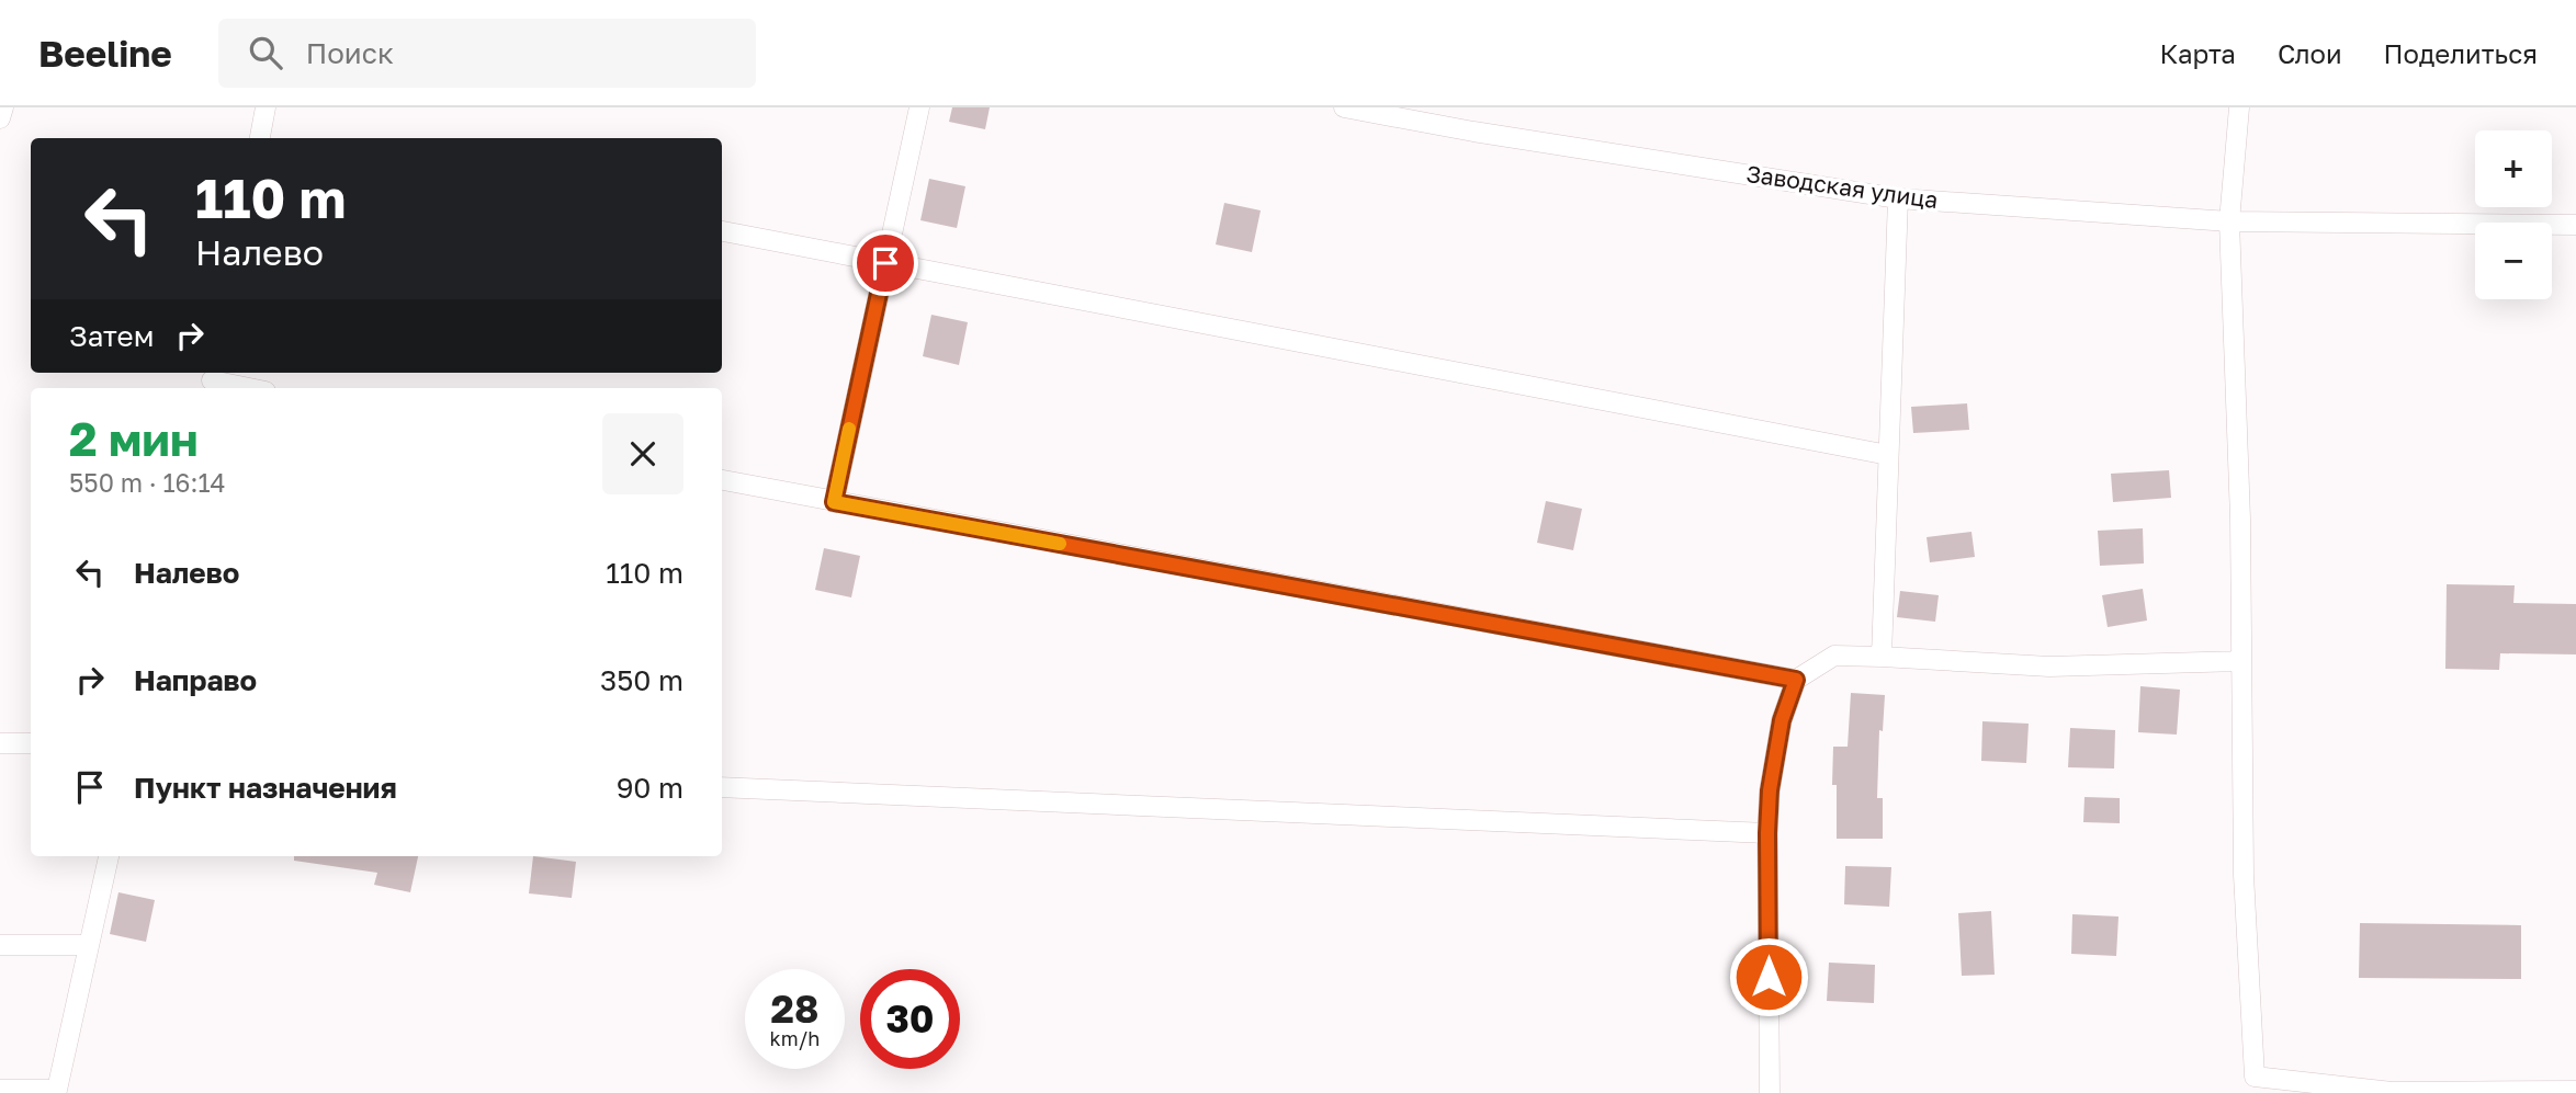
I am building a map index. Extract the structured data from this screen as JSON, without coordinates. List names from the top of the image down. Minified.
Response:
{"streets":{"street":["Заводская улица"]},"page":{"header":"Beeline","search":"Поиск","nav":["Карта","Слои","Поделиться"],"map_buttons":["+","−"],"turn":["110 m","Налево"],"then":"Затем","heading":["2 мин","550 m · 16:14"],"list":[{"name":"Налево","value":"110 m"},{"name":"Направо","value":"350 m"},{"name":"Пункт назначения","value":"90 m"}],"speed":"28 km/h","limit":"30"}}
